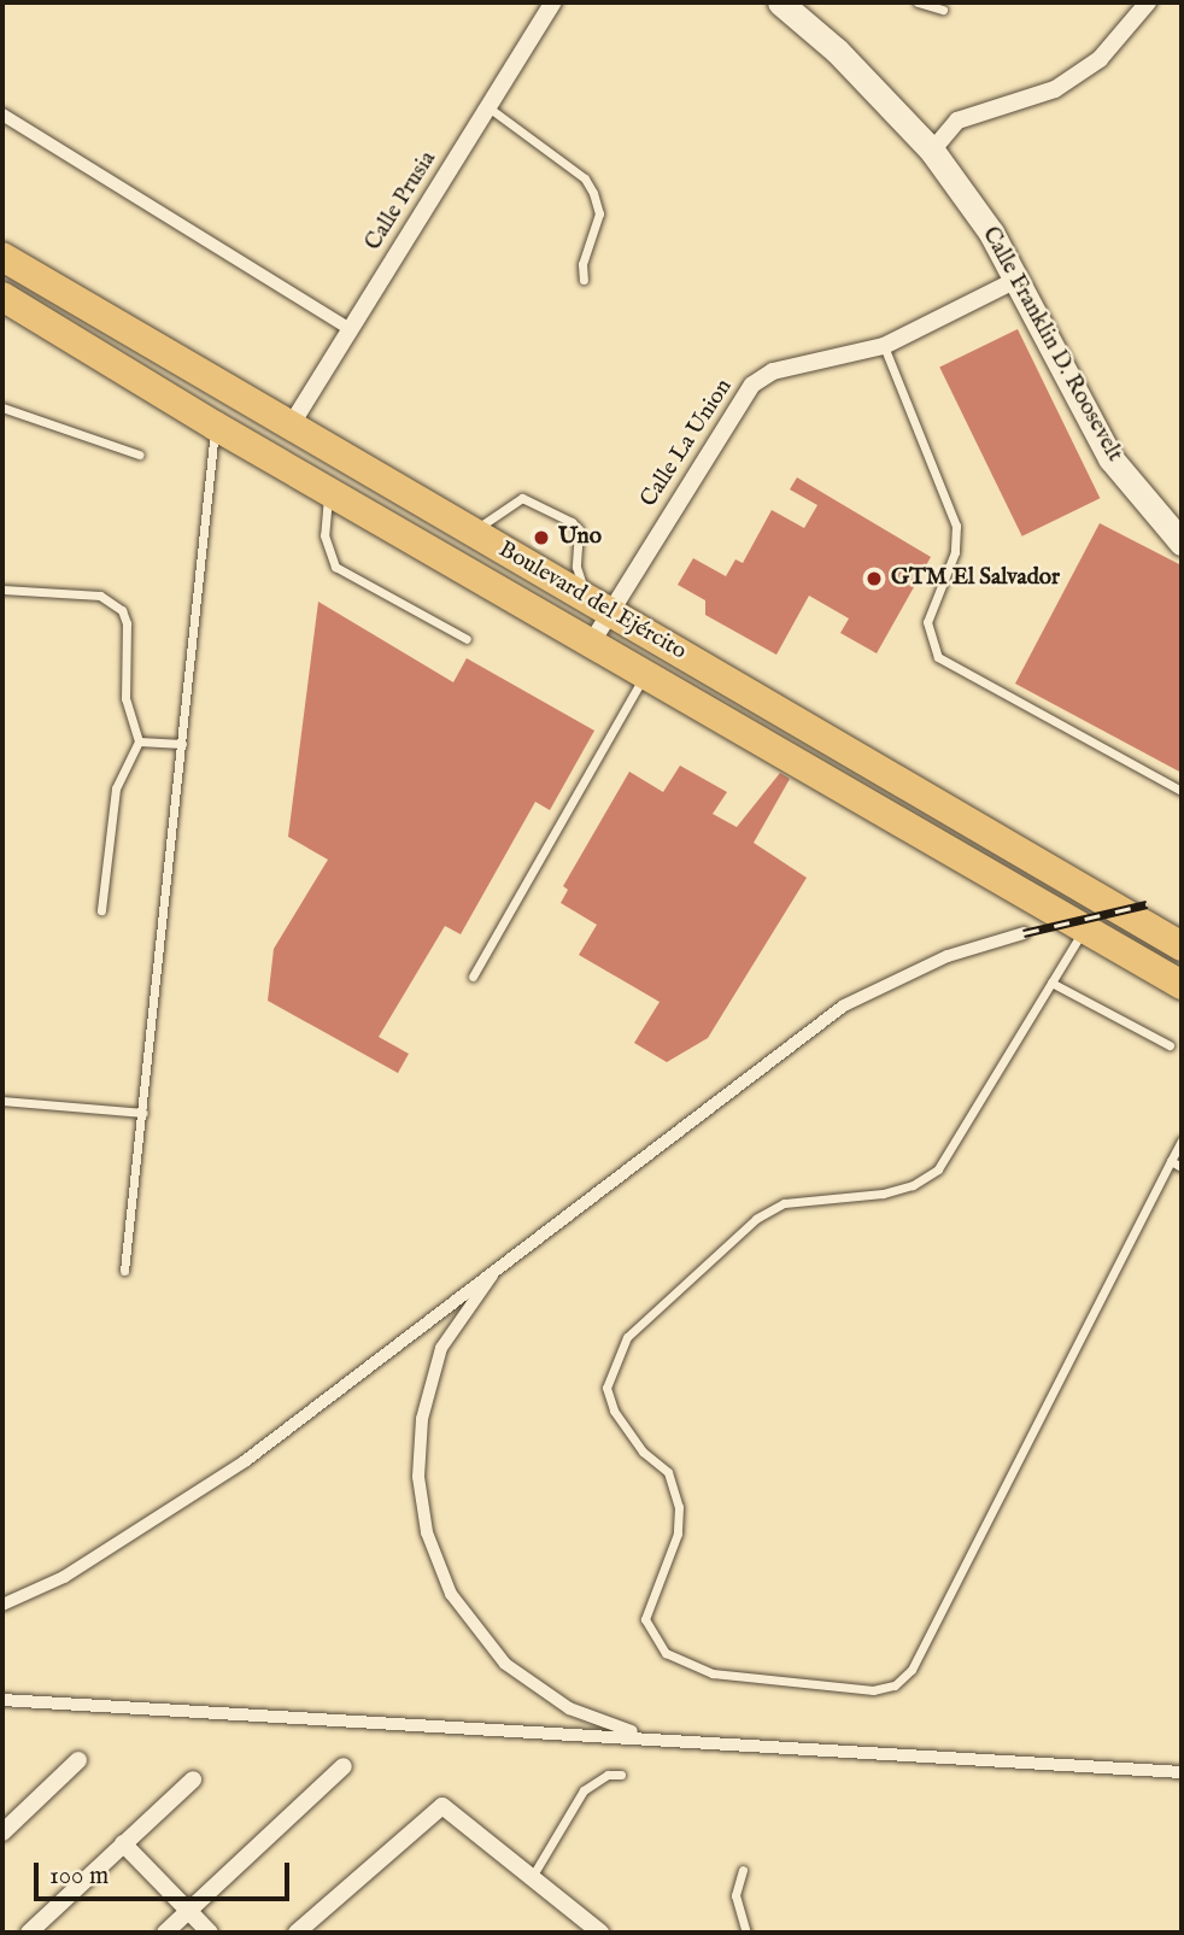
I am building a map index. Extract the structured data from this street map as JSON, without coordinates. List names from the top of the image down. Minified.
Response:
{"streets":{"highway":["Boulevard del Ejército"],"main road":["Calle Franklin D. Roosevelt"],"street":["Calle Prusia","Calle La Union"]},"crossings":[["Calle Prusia","Boulevard del Ejército"],["Calle Franklin D. Roosevelt","Calle La Union"],["Calle La Union","Boulevard del Ejército"]],"places":["Uno","GTM El Salvador"],"scale_bar":"100 m"}
